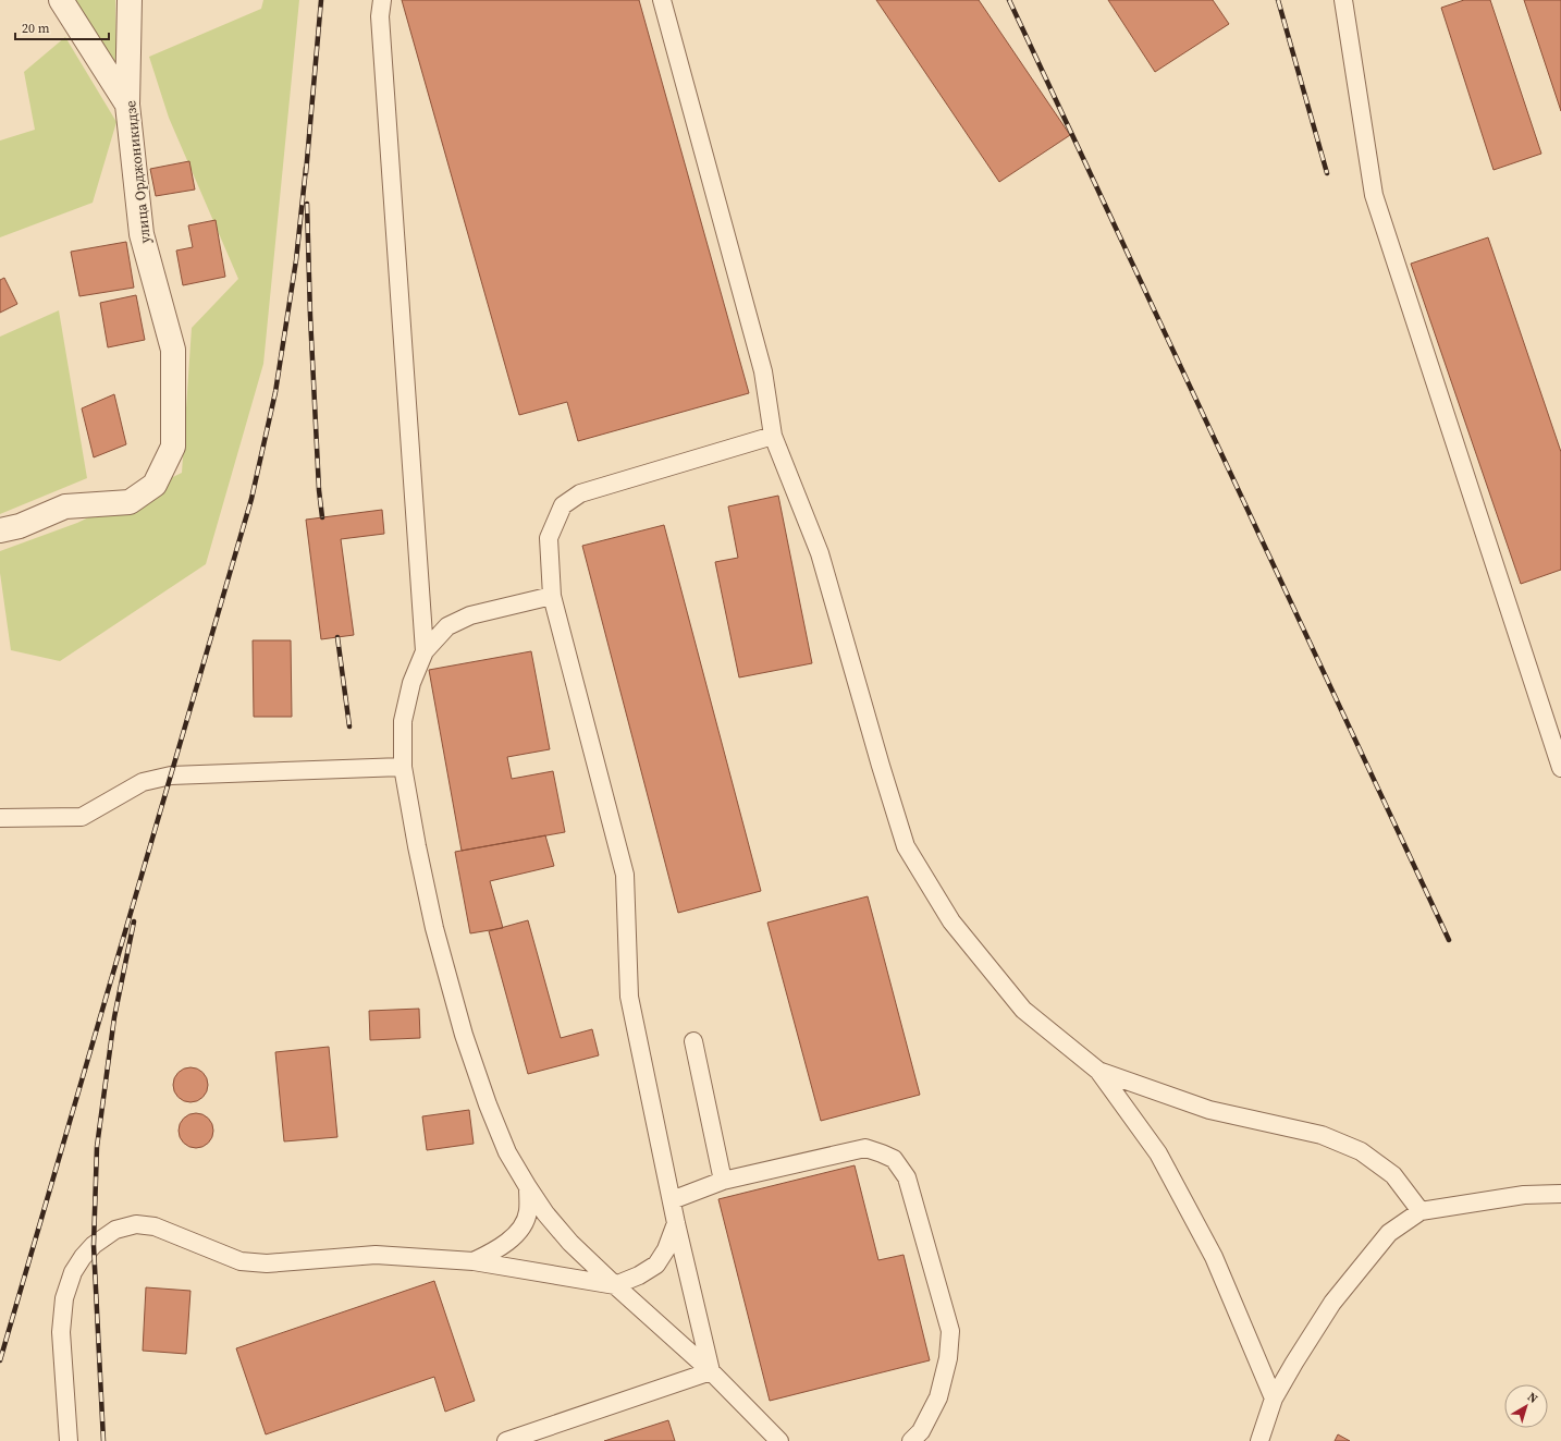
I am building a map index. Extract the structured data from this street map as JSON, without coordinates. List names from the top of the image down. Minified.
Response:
{"streets":{"street":["улица Орджоникидзе"]},"scale_bar":"20 m","north":"top right"}
